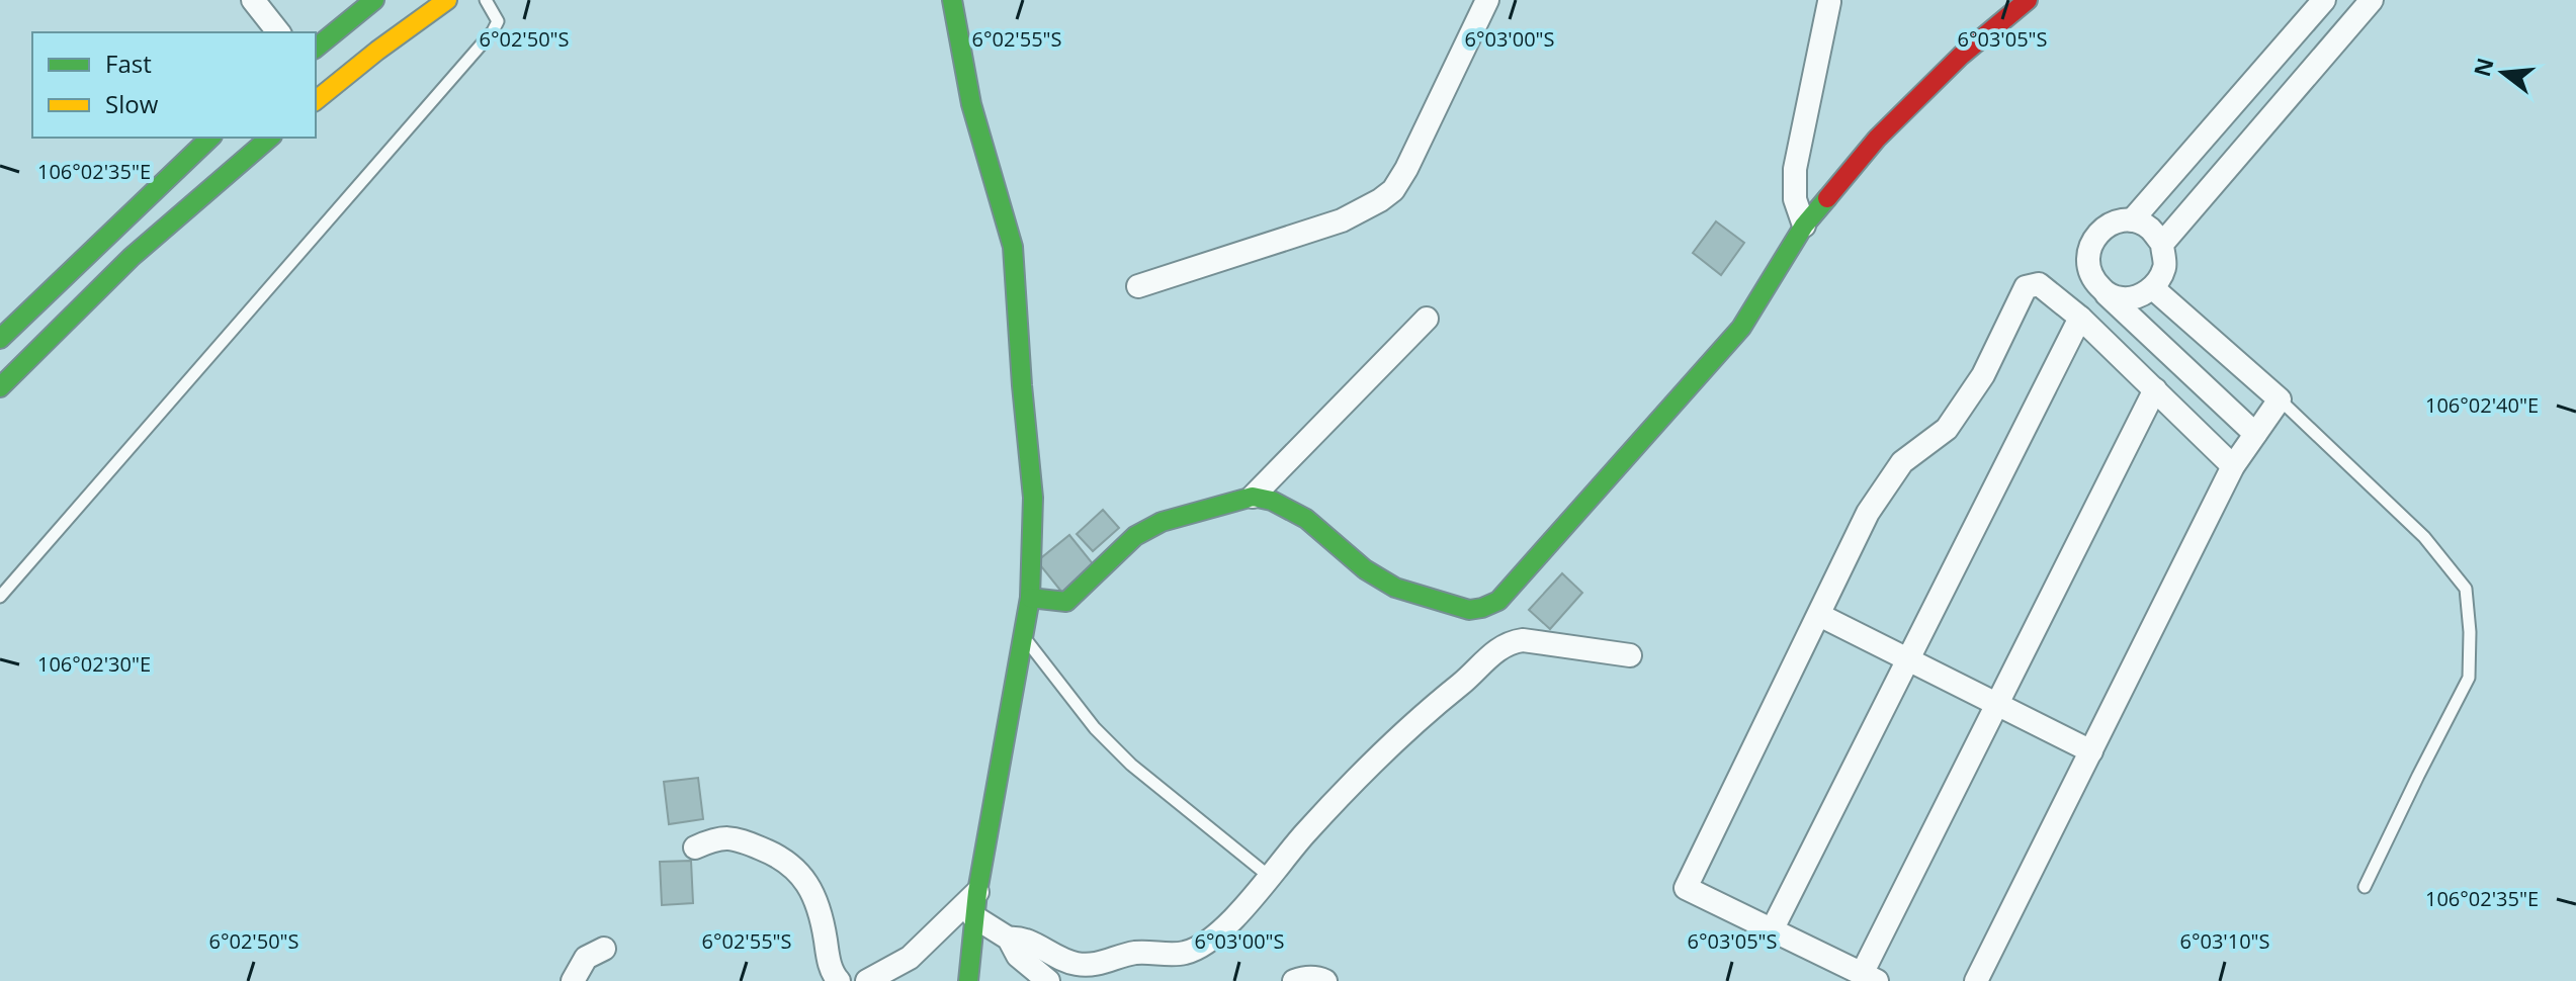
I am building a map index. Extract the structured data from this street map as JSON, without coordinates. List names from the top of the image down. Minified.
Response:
{"legend":["Fast","Slow"],"north":"left","coordinates":["6°02'50\"S","6°02'55\"S","6°03'00\"S","6°03'05\"S","106°02'35\"E","106°02'40\"E","106°02'30\"E","6°03'10\"S"]}
